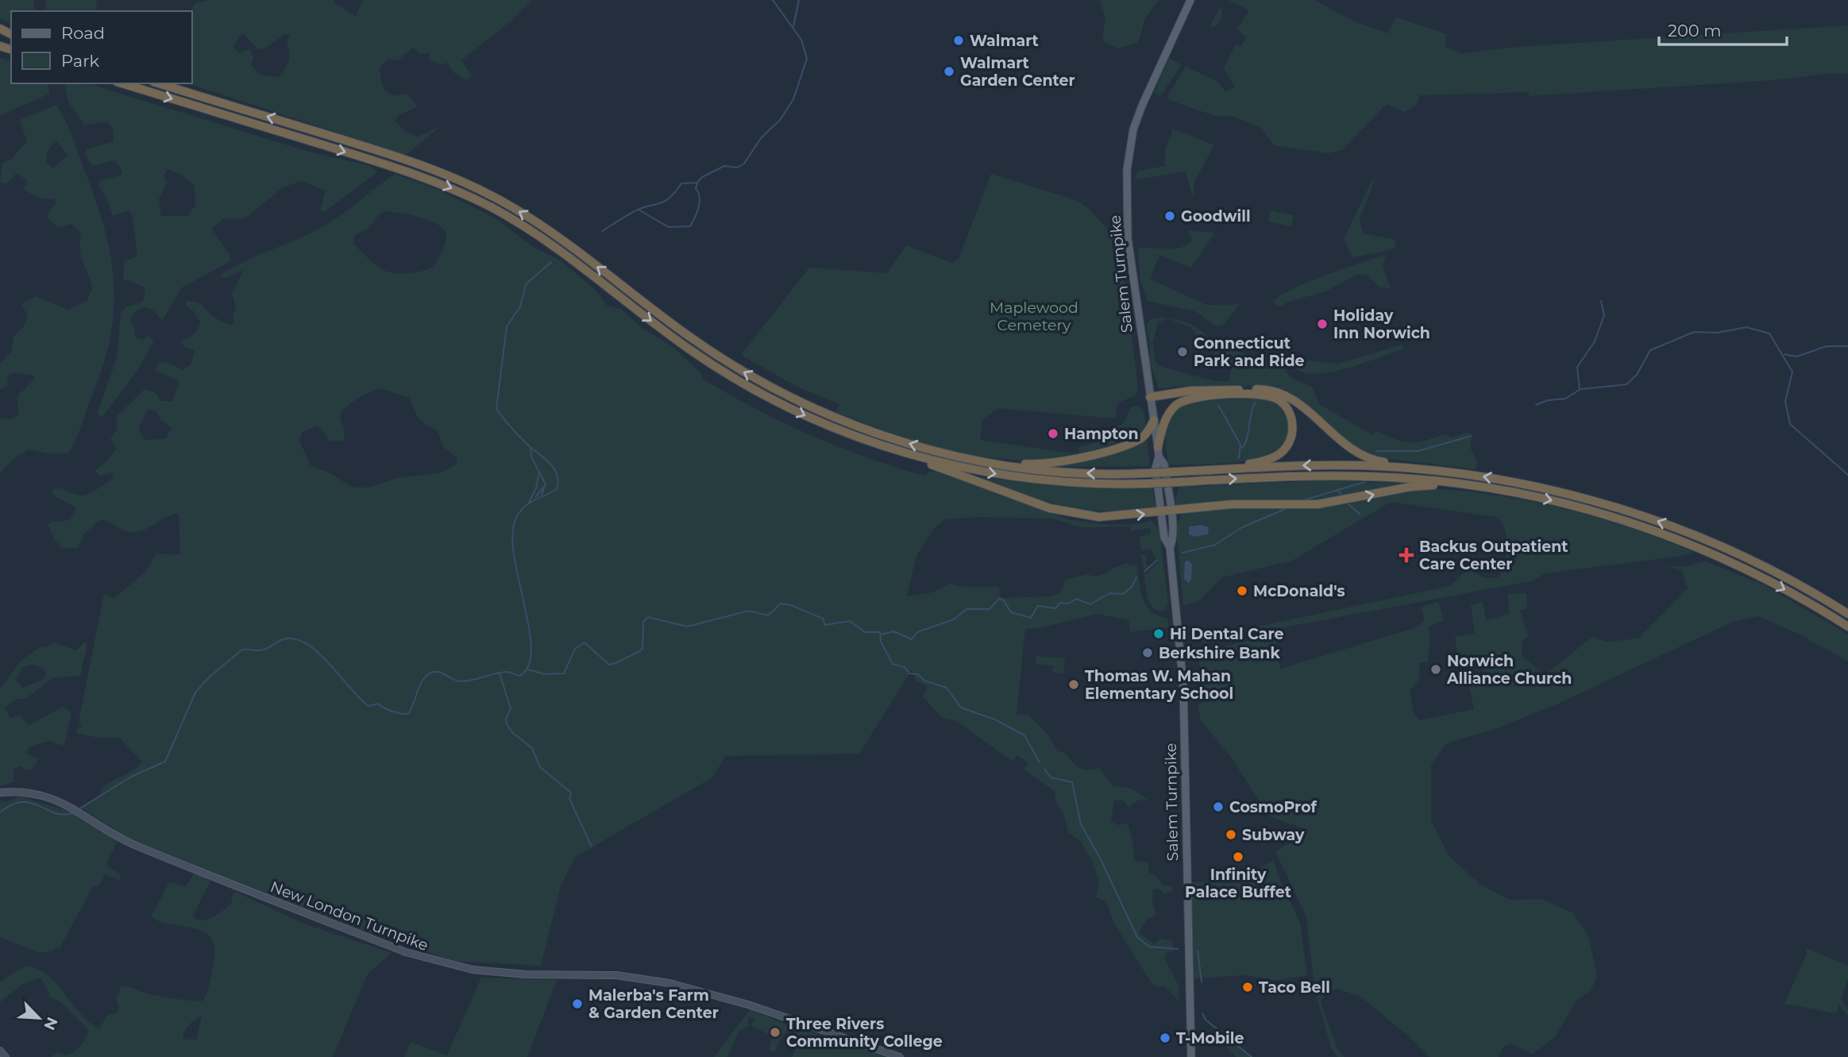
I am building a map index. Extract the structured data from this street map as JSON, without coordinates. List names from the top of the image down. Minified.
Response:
{"streets":{"main road":["Salem Turnpike","New London Turnpike"]},"parks":["Maplewood Cemetery"],"places":{"other":["Walmart","Walmart Garden Center","Goodwill","Holiday Inn Norwich","Connecticut Park and Ride","Hampton","McDonald's","Hi Dental Care","Berkshire Bank","Norwich Alliance Church","Thomas W. Mahan Elementary School","CosmoProf","Subway","Infinity Palace Buffet","Taco Bell","Malerba's Farm & Garden Center","Three Rivers Community College","T-Mobile"],"health":["Backus Outpatient Care Center"]},"legend":["Road","Park"],"scale_bar":"200 m","north":"bottom right"}
